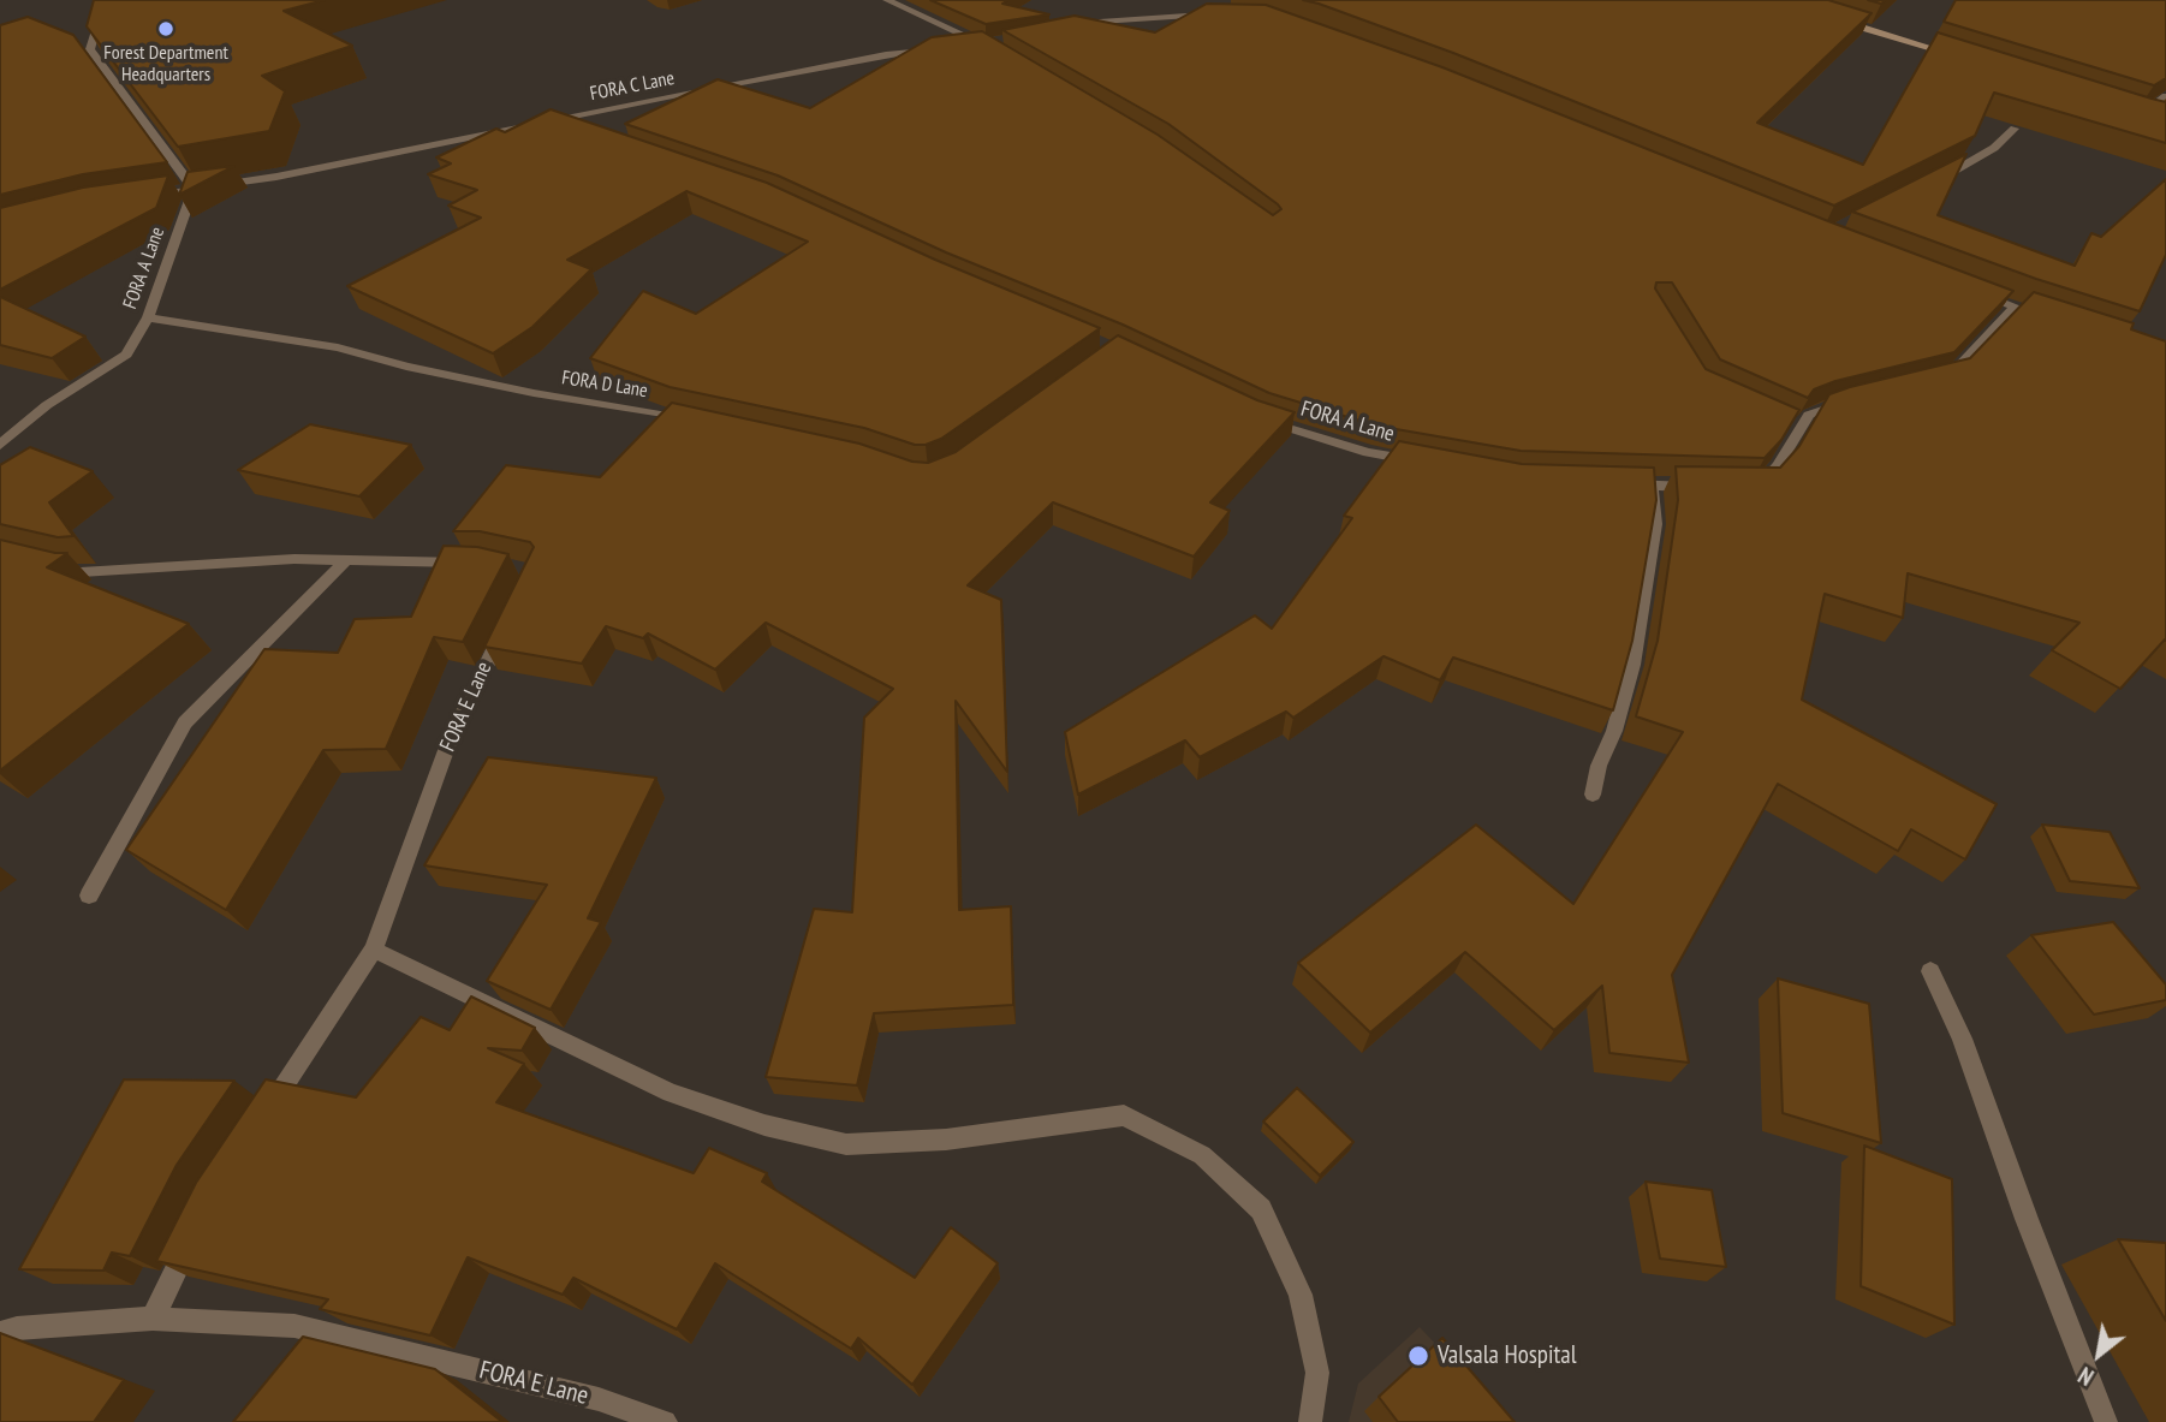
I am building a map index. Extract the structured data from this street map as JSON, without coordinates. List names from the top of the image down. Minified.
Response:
{"streets":{"street":["FORA C Lane","FORA A Lane","FORA D Lane","FORA E Lane"]},"crossings":[["FORA C Lane","FORA A Lane"],["FORA A Lane","FORA D Lane"]],"places":["Forest Department Headquarters","Valsala Hospital"],"north":"bottom left"}
